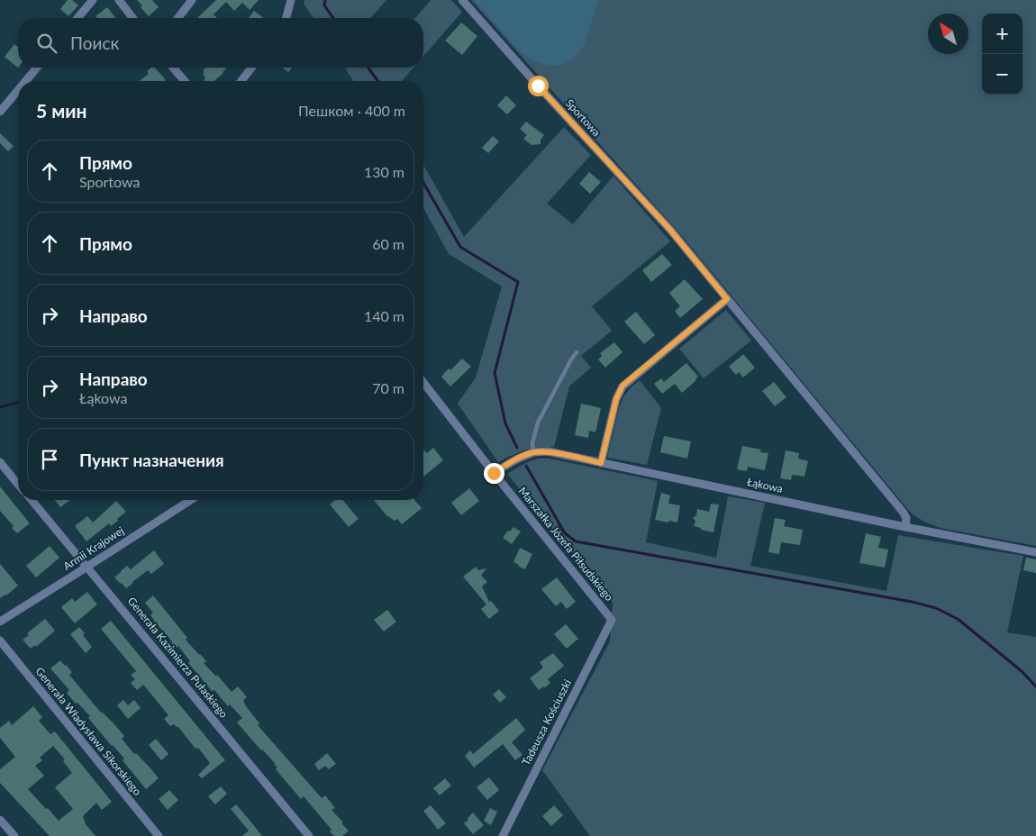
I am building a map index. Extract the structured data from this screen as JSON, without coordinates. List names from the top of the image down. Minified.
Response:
{"streets":{"street":["Sportowa","Łąkowa","Marszałka Józefa Piłsudskiego","Armii Krajowej","Generała Kazimierza Pułaskiego","Tadeusza Kościuszki","Generała Władysława Sikorskiego"]},"crossings":[["Sportowa","Łąkowa"],["Łąkowa","Marszałka Józefa Piłsudskiego"],["Marszałka Józefa Piłsudskiego","Tadeusza Kościuszki"],["Armii Krajowej","Generała Kazimierza Pułaskiego"]],"north":"top left","page":{"map_buttons":["+","−"],"search":"Поиск","heading":["5 мин","Пешком · 400 m"],"list":[["Прямо","Sportowa","130 m"],["Прямо","60 m"],["Направо","140 m"],["Направо","Łąkowa","70 m"],"Пункт назначения"]}}
